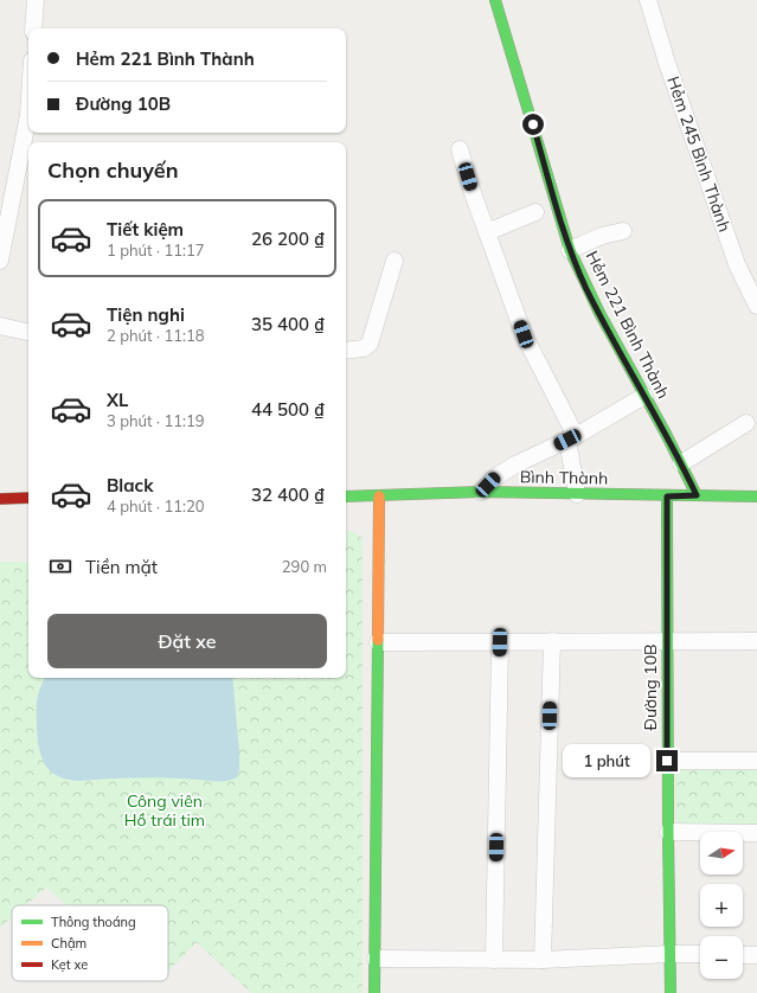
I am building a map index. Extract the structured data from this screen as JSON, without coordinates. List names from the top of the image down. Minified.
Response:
{"streets":{"street":["Hẻm 245 Bình Thành","Hẻm 221 Bình Thành","Bình Thành","Đường 10B"]},"crossings":[["Hẻm 221 Bình Thành","Bình Thành"],["Bình Thành","Đường 10B"]],"parks":["Công viên Hồ trái tim"],"legend":["Thông thoáng","Chậm","Kẹt xe"],"north":"right","page":{"banner":["Hẻm 221 Bình Thành","Đường 10B"],"heading":"Chọn chuyến","list":[{"name":"Tiết kiệm","note":"1 phút · 11:17","value":"26 200 ₫"},{"name":"Tiện nghi","note":"2 phút · 11:18","value":"35 400 ₫"},{"name":"XL","note":"3 phút · 11:19","value":"44 500 ₫"},{"name":"Black","note":"4 phút · 11:20","value":"32 400 ₫"}],"pay":["Tiền mặt","290 m"],"buttons":"Đặt xe","bubble":"1 phút","map_buttons":["+","−"]}}
